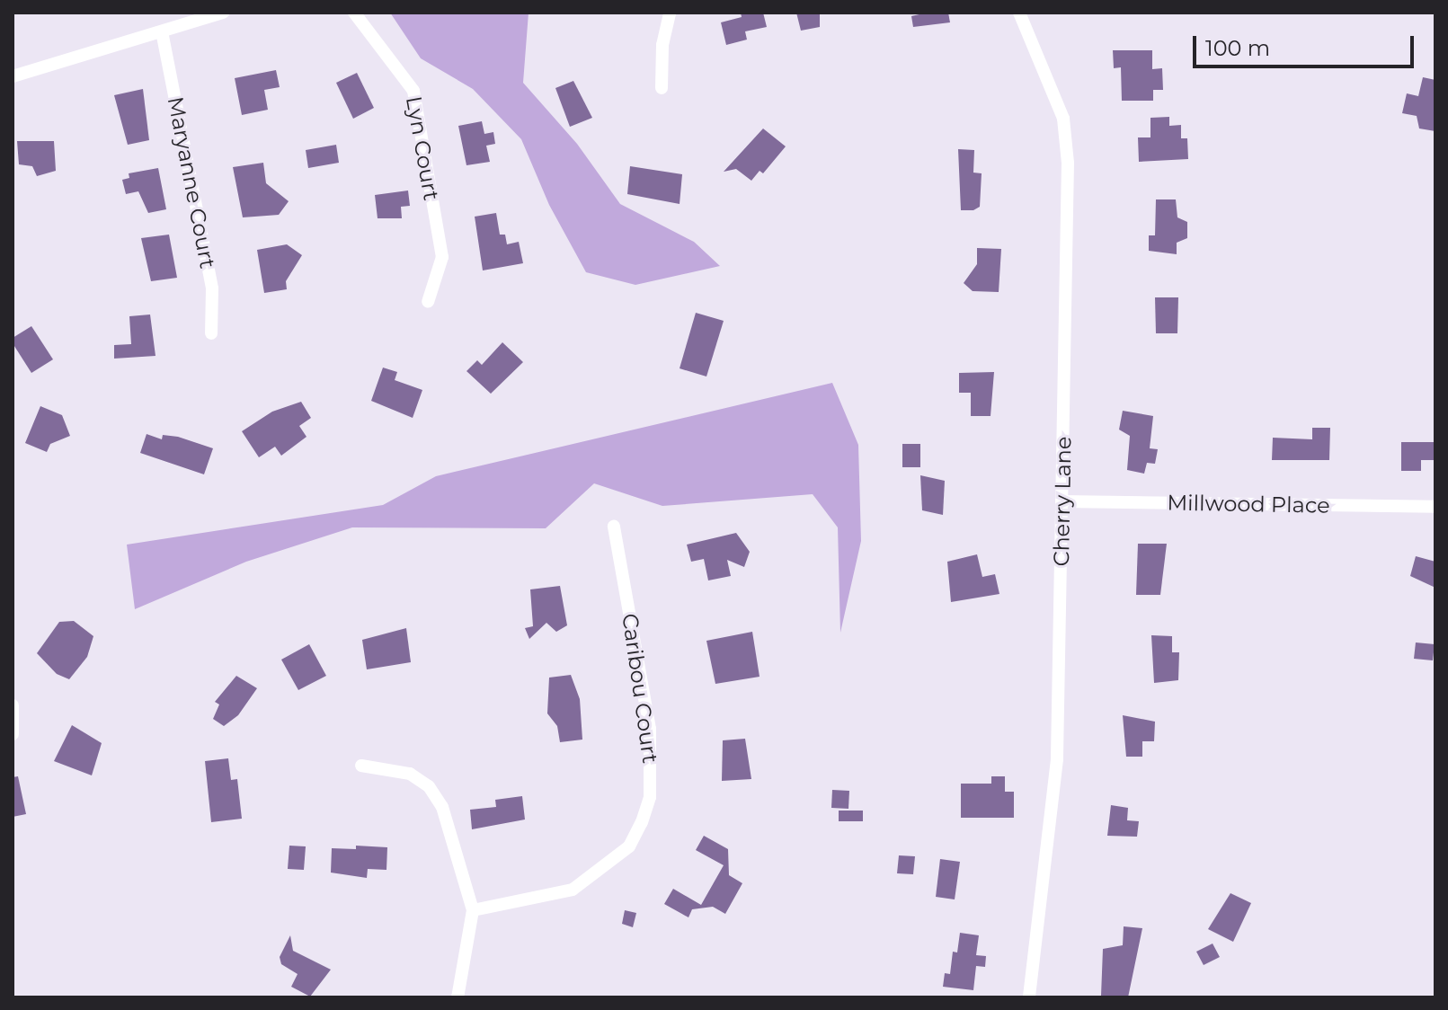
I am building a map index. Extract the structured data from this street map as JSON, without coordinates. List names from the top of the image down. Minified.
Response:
{"streets":{"street":["Lyn Court","Maryanne Court","Cherry Lane","Millwood Place","Caribou Court"]},"crossings":[["Cherry Lane","Millwood Place"]],"scale_bar":"100 m"}
